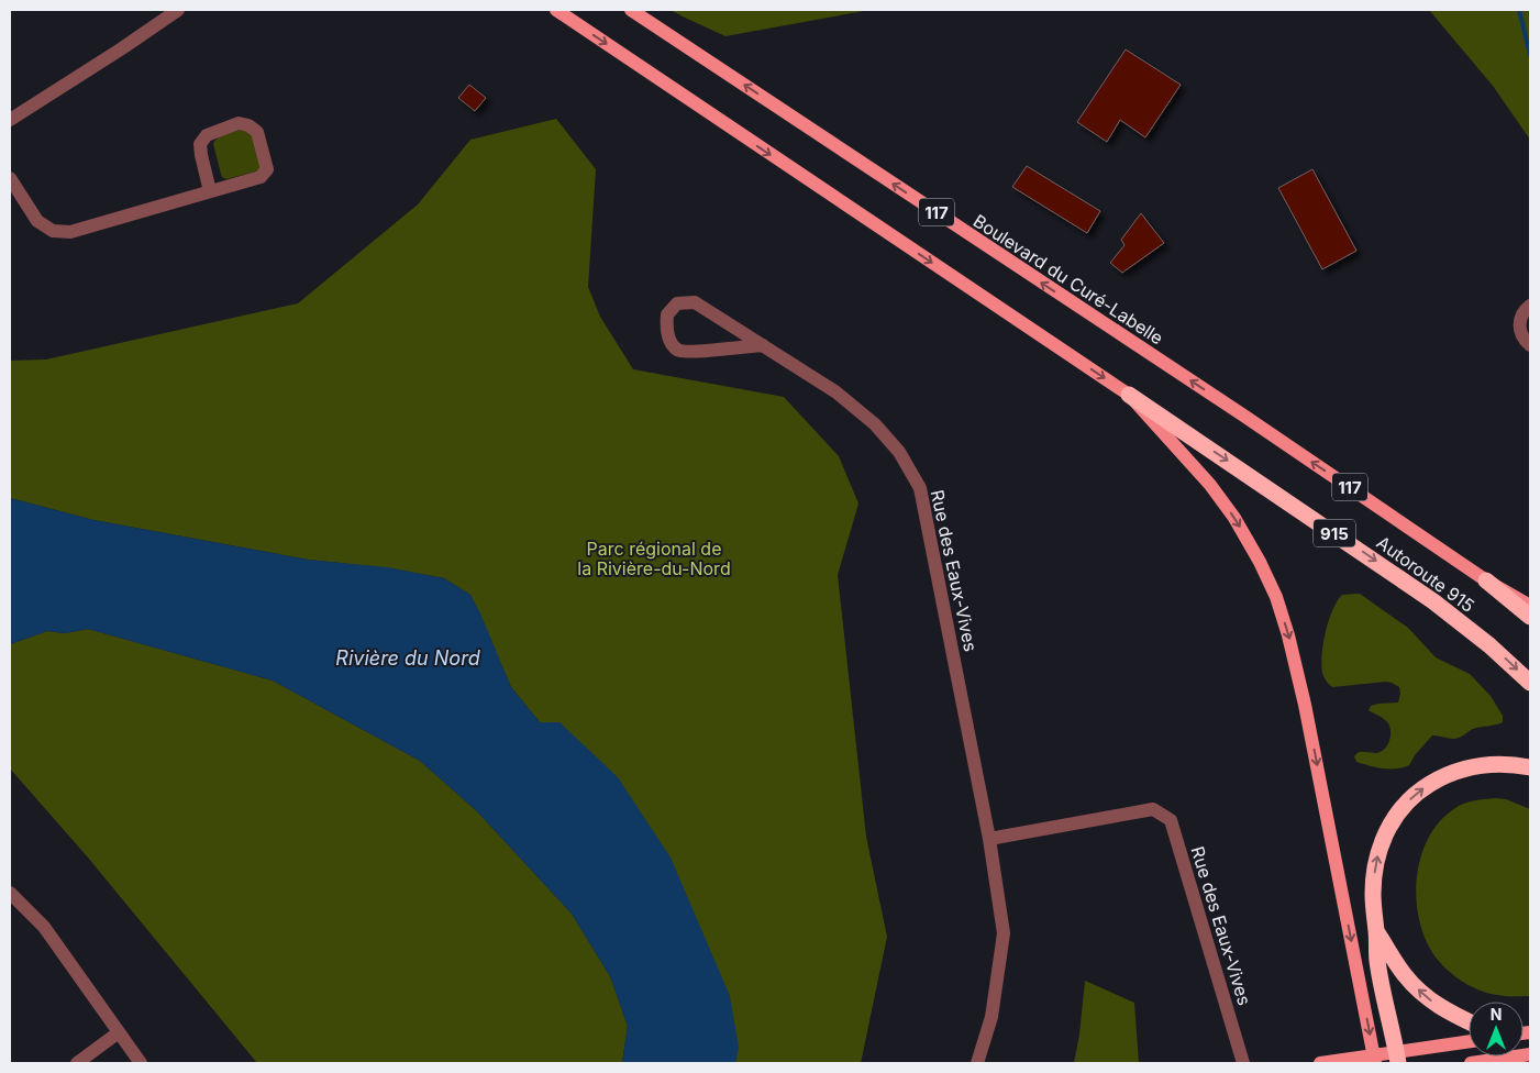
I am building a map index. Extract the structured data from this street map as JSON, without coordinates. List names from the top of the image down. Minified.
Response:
{"streets":{"highway":["915","Autoroute 915"],"main road":["117","Boulevard du Curé-Labelle"],"street":["Rue des Eaux-Vives"]},"crossings":[["117","Autoroute 915"],["Boulevard du Curé-Labelle","Autoroute 915"]],"one_way":["Autoroute 915"],"water":["Rivière du Nord"],"parks":["Parc régional de la Rivière-du-Nord"],"north":"top"}
